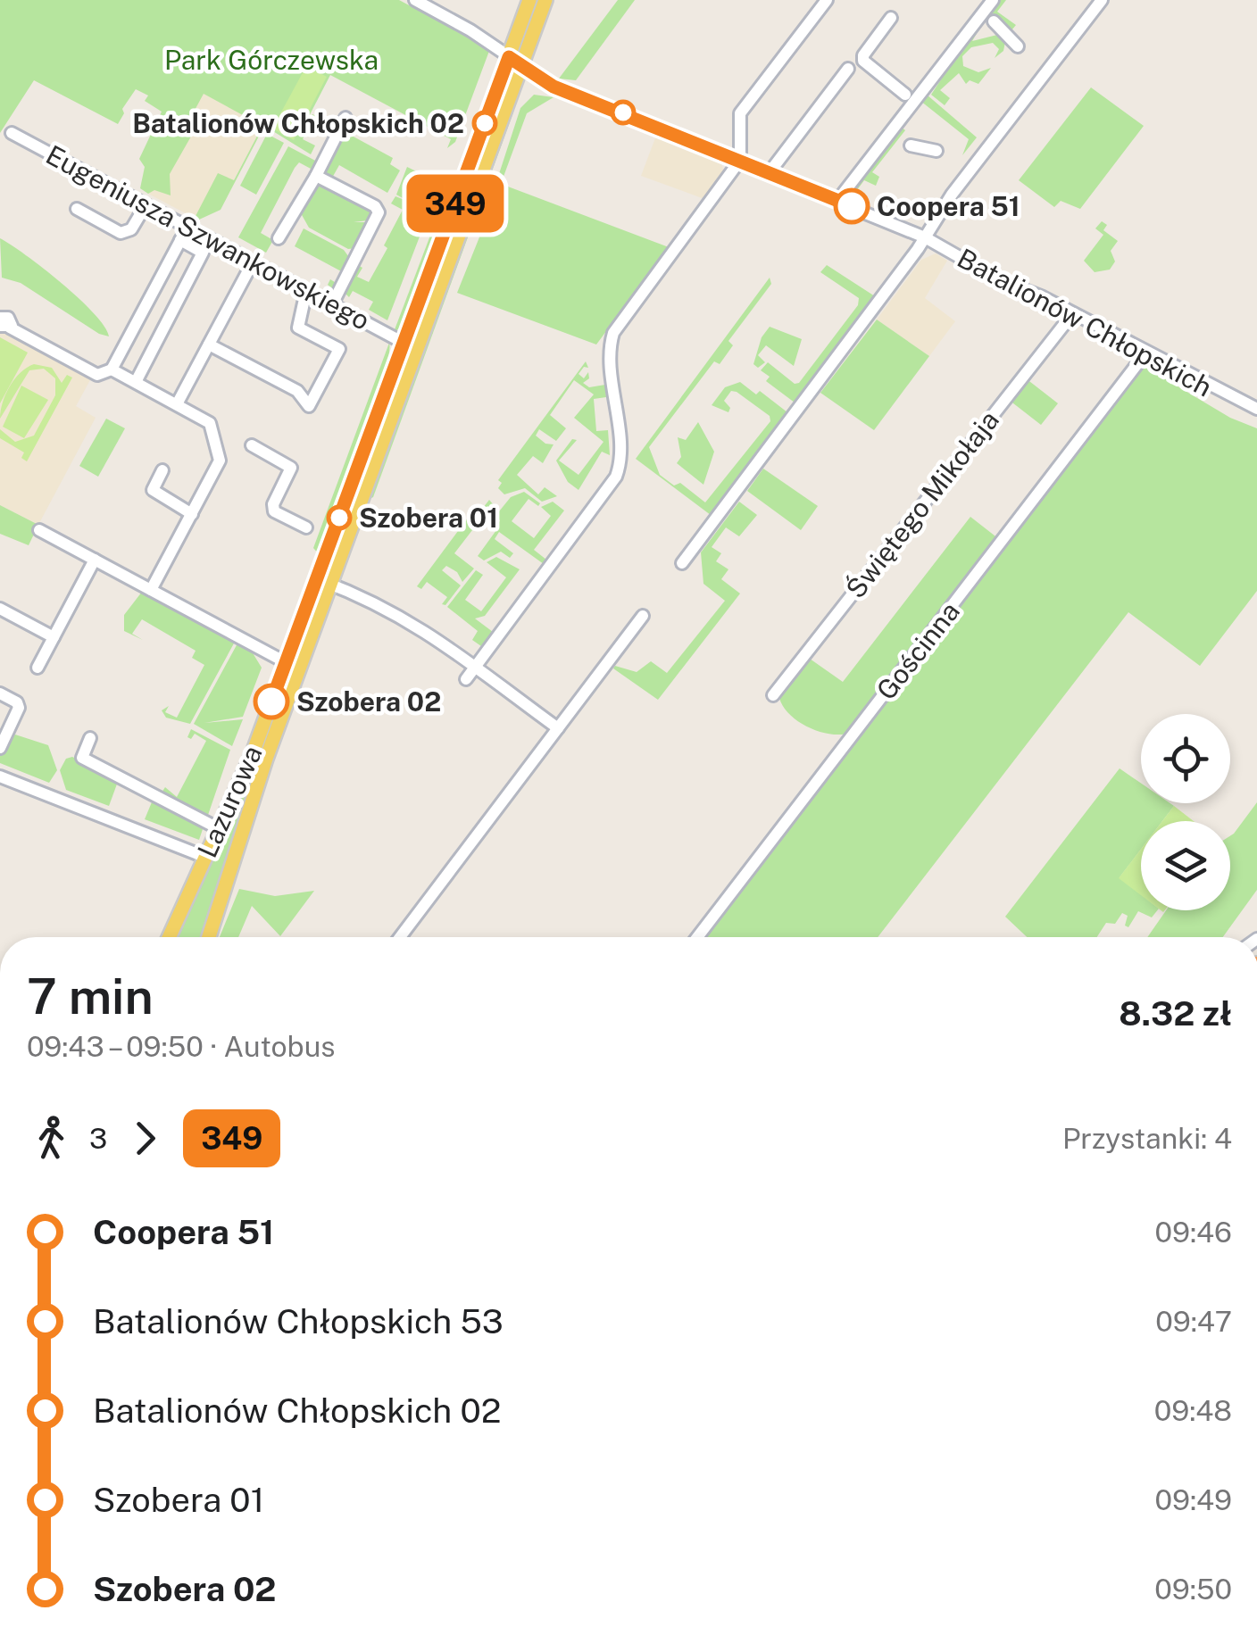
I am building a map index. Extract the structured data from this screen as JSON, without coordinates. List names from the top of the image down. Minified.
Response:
{"streets":{"main road":["Lazurowa"],"street":["Eugeniusza Szwankowskiego","Batalionów Chłopskich","Świętego Mikołaja","Gościnna"]},"crossings":[["Eugeniusza Szwankowskiego","Lazurowa"],["Batalionów Chłopskich","Świętego Mikołaja"],["Batalionów Chłopskich","Gościnna"],["Batalionów Chłopskich","Lazurowa"]],"parks":["Park Górczewska"],"places":["Batalionów Chłopskich 02","Coopera 51","Szobera 01","Szobera 02"],"lines":["bus line 349"],"page":{"on_map":"349","heading":["7 min","09:43 – 09:50 · Autobus","8.32 zł"],"legs":["3","349","Przystanki: 4"],"list":[{"name":"Coopera 51","value":"09:46"},{"name":"Batalionów Chłopskich 53","value":"09:47"},{"name":"Batalionów Chłopskich 02","value":"09:48"},{"name":"Szobera 01","value":"09:49"},{"name":"Szobera 02","value":"09:50"}]}}
